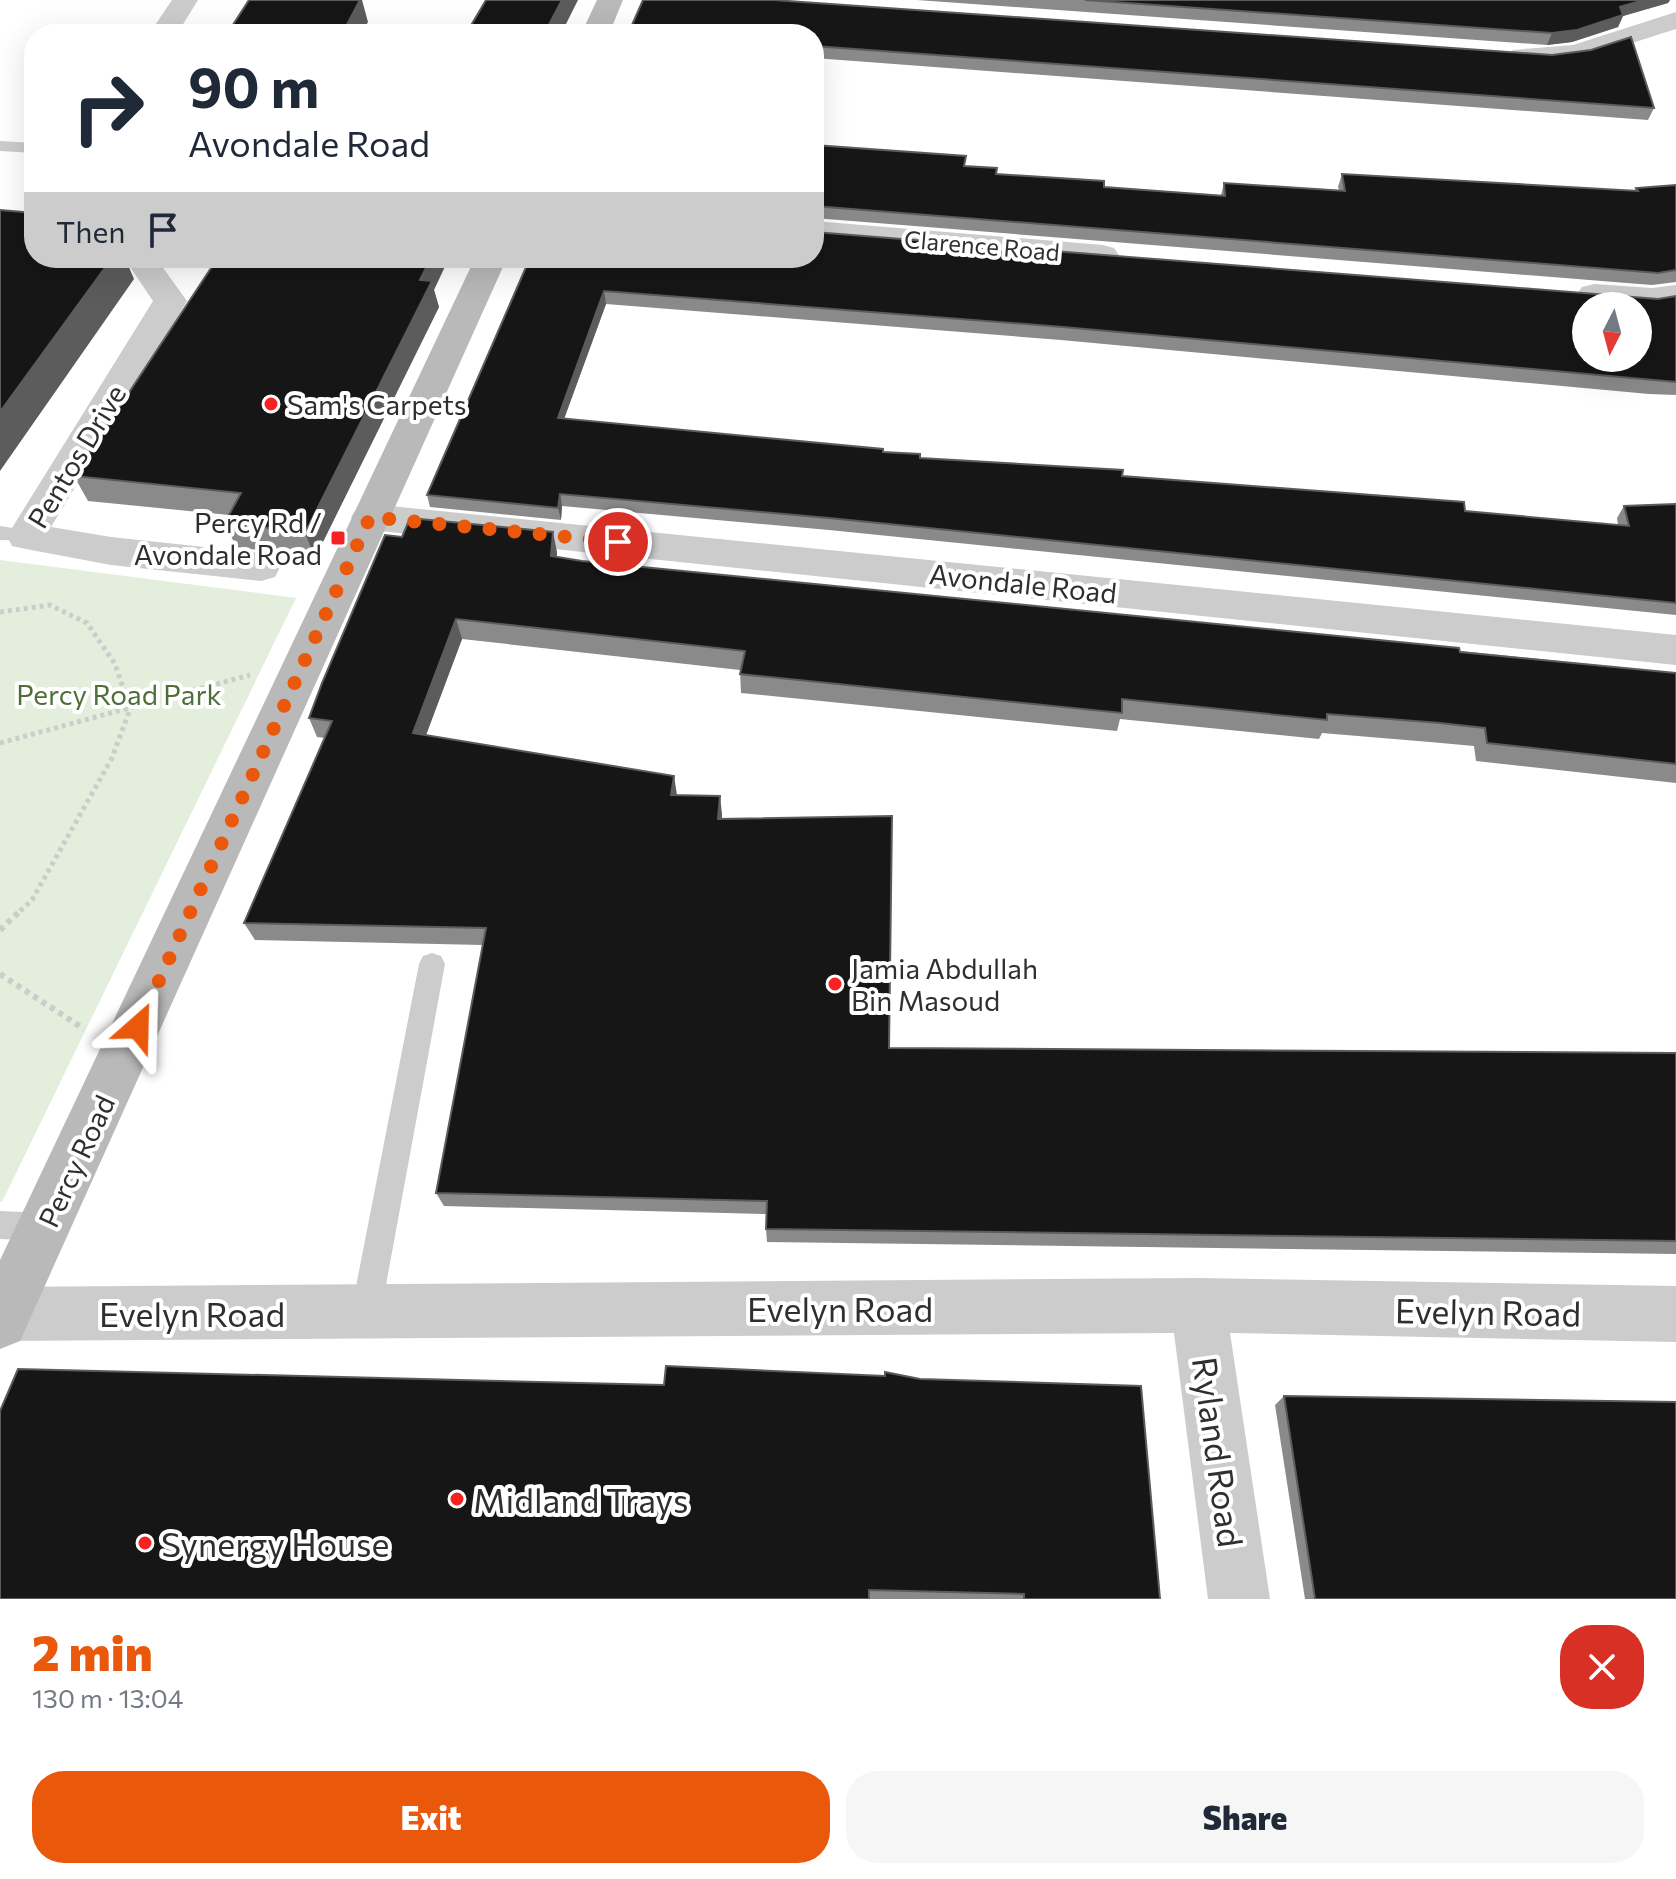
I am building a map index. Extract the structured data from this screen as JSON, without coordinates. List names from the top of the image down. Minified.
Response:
{"streets":{"street":["Clarence Road","Pentos Drive","Avondale Road","Percy Road","Evelyn Road","Ryland Road"]},"crossings":[["Avondale Road","Percy Road"],["Percy Road","Evelyn Road"],["Evelyn Road","Ryland Road"]],"parks":["Percy Road Park"],"places":{"other":["Sam's Carpets","Jamia Abdullah Bin Masoud","Midland Trays","Synergy House"],"transit":["Percy Rd / Avondale Road"]},"north":"bottom","page":{"turn":["90 m","Avondale Road"],"then":"Then","heading":["2 min","130 m · 13:04"],"buttons":["Exit","Share"]}}
